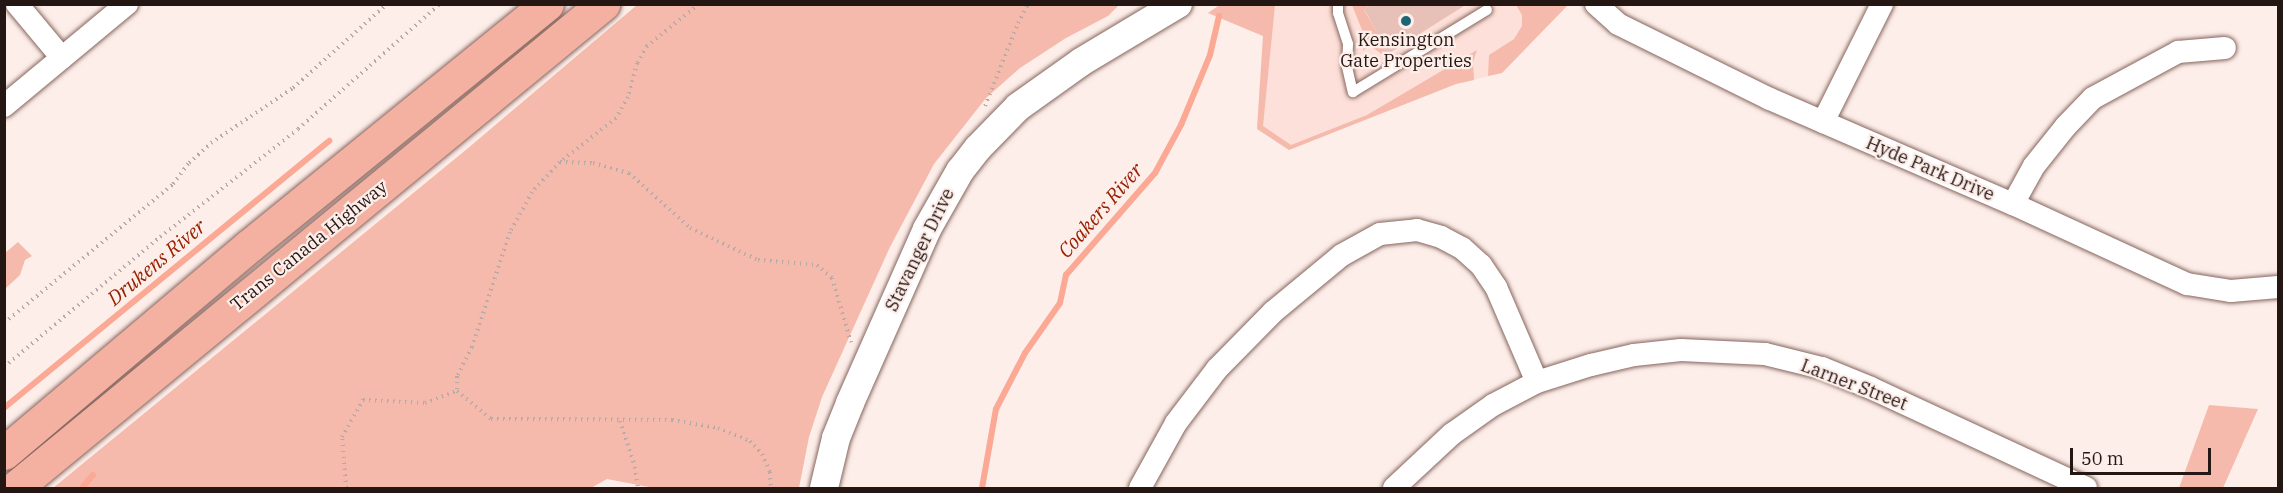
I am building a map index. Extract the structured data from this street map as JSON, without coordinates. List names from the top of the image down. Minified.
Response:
{"streets":{"highway":["Trans Canada Highway"],"street":["Hyde Park Drive","Stavanger Drive","Larner Street"]},"water":["Coakers River","Drukens River"],"places":["Kensington Gate Properties"],"scale_bar":"50 m"}
